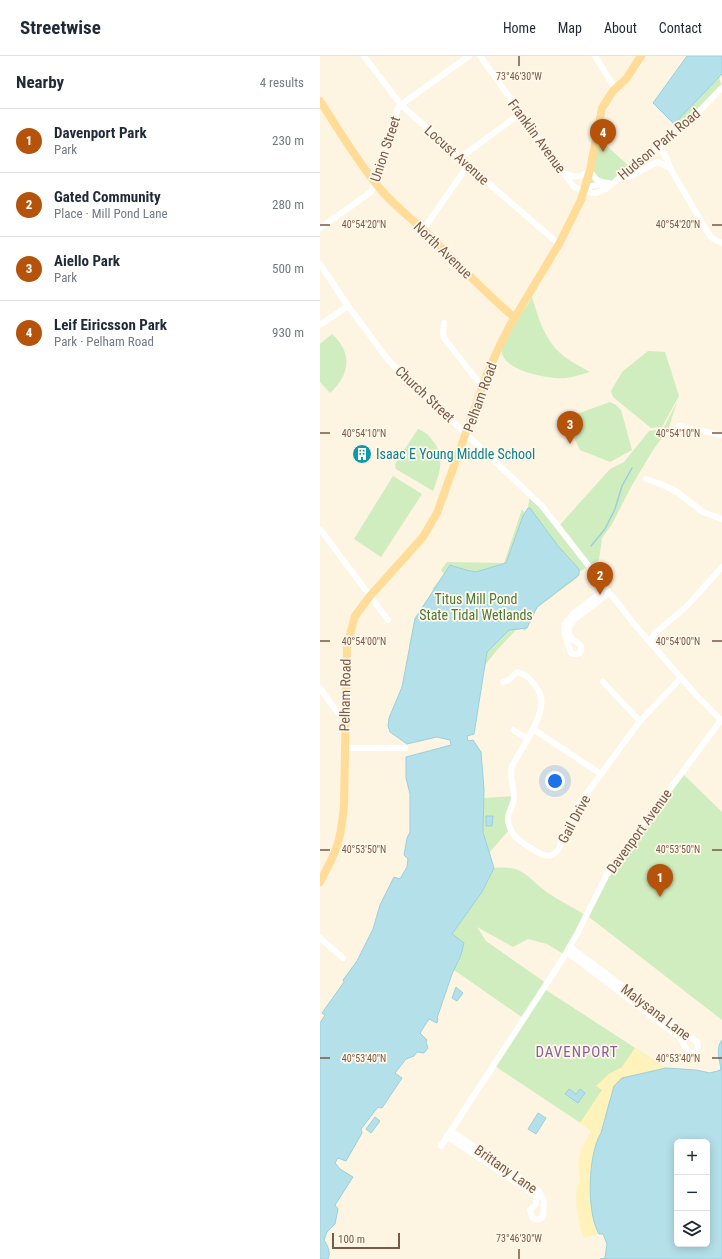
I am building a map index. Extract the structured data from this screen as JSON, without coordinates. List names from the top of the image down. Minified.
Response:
{"streets":{"main road":["North Avenue","Pelham Road"],"street":["Franklin Avenue","Hudson Park Road","Union Street","Locust Avenue","Church Street","Gail Drive","Davenport Avenue","Malysana Lane","Brittany Lane"]},"crossings":[["Franklin Avenue","Hudson Park Road"],["Franklin Avenue","Pelham Road"],["Hudson Park Road","Pelham Road"],["Union Street","Locust Avenue"],["Union Street","North Avenue"],["Locust Avenue","Pelham Road"],["North Avenue","Pelham Road"],["Church Street","Pelham Road"],["Church Street","Davenport Avenue"],["Gail Drive","Davenport Avenue"],["Davenport Avenue","Malysana Lane"],["Davenport Avenue","Brittany Lane"]],"districts":["DAVENPORT"],"parks":["Titus Mill Pond State Tidal Wetlands"],"places":{"building":["Isaac E Young Middle School"]},"scale_bar":"100 m","page":{"header":"Streetwise","nav":["Home","Map","About","Contact"],"heading":["Nearby","4 results"],"list":[{"mark":"1","name":"Davenport Park","note":"Park","value":"230 m"},{"mark":"2","name":"Gated Community","note":"Place · Mill Pond Lane","value":"280 m"},{"mark":"3","name":"Aiello Park","note":"Park","value":"500 m"},{"mark":"4","name":"Leif Eiricsson Park","note":"Park · Pelham Road","value":"930 m"}],"pins":["4","3","2","1"],"map_buttons":["+","−"],"scale":"100 m"},"coordinates":["73°46'30\"W","40°54'20\"N","40°54'10\"N","40°54'00\"N","40°53'50\"N","40°53'40\"N"]}
